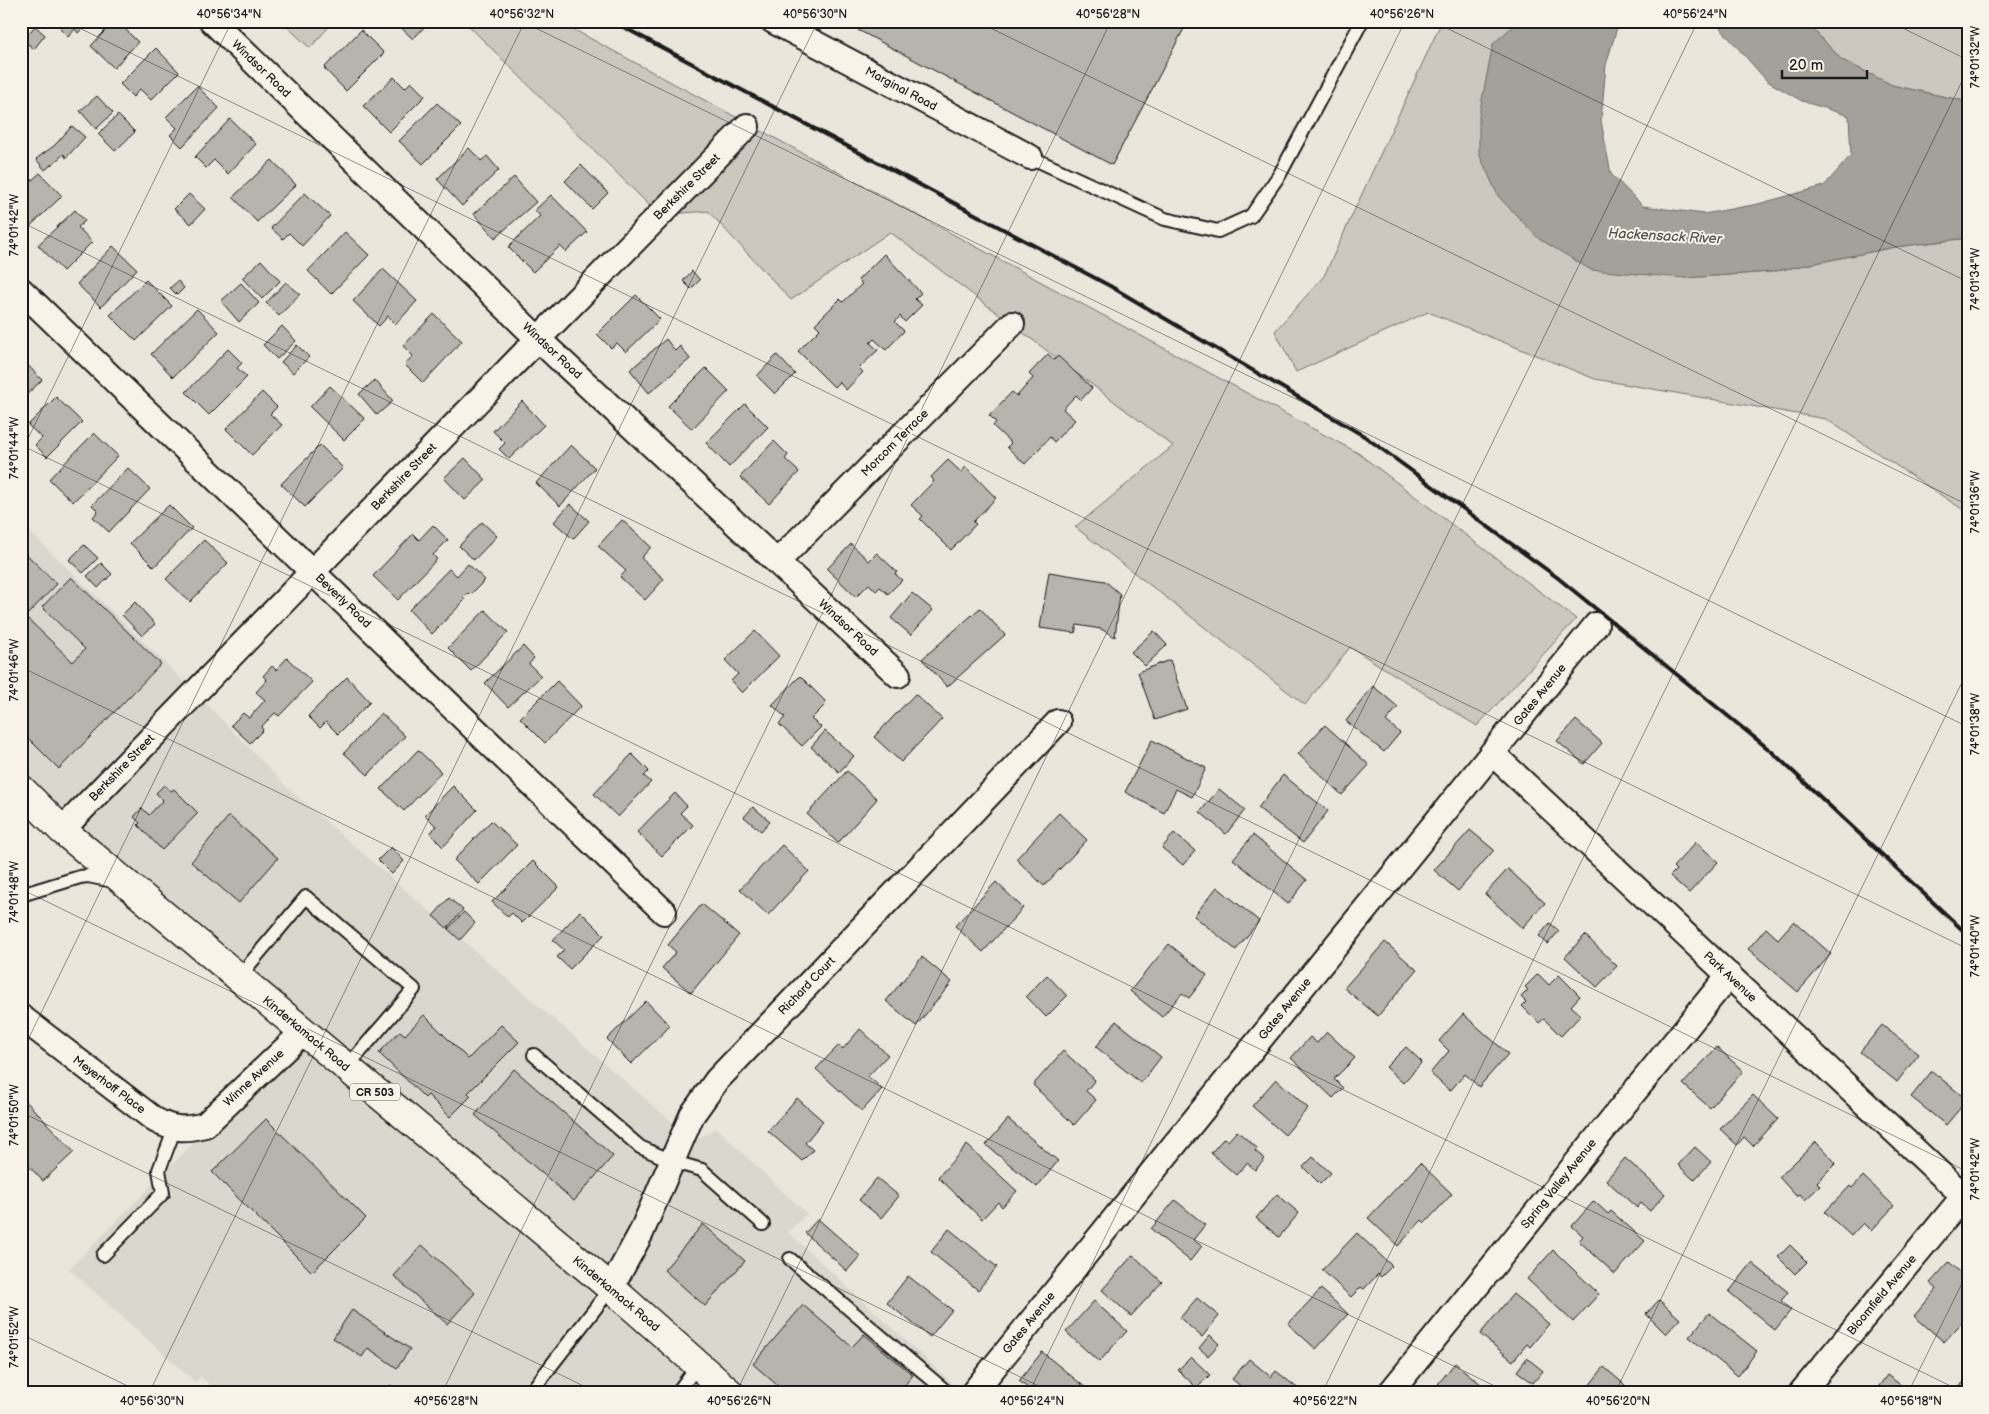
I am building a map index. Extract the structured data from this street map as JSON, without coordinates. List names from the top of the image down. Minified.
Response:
{"streets":{"main road":["Kinderkamack Road","CR 503"],"street":["Windsor Road","Marginal Road","Berkshire Street","Morcom Terrace","Beverly Road","Gates Avenue","Park Avenue","Richard Court","Winne Avenue","Meyerhoff Place","Spring Valley Avenue","Bloomfield Avenue"]},"crossings":[["Windsor Road","Berkshire Street"],["Windsor Road","Morcom Terrace"],["Berkshire Street","Beverly Road"],["Berkshire Street","Kinderkamack Road"],["Gates Avenue","Park Avenue"],["Park Avenue","Spring Valley Avenue"],["Park Avenue","Bloomfield Avenue"],["Richard Court","Kinderkamack Road"],["Kinderkamack Road","Winne Avenue"],["Winne Avenue","Meyerhoff Place"]],"water":["Hackensack River"],"scale_bar":"20 m","coordinates":["40°56'34\"N","40°56'32\"N","40°56'30\"N","40°56'28\"N","40°56'26\"N","40°56'24\"N","74°01'32\"W","74°01'42\"W","74°01'34\"W","74°01'44\"W","74°01'36\"W","74°01'46\"W","74°01'38\"W","74°01'48\"W","74°01'40\"W","74°01'50\"W","74°01'52\"W","40°56'22\"N","40°56'20\"N","40°56'18\"N"]}
